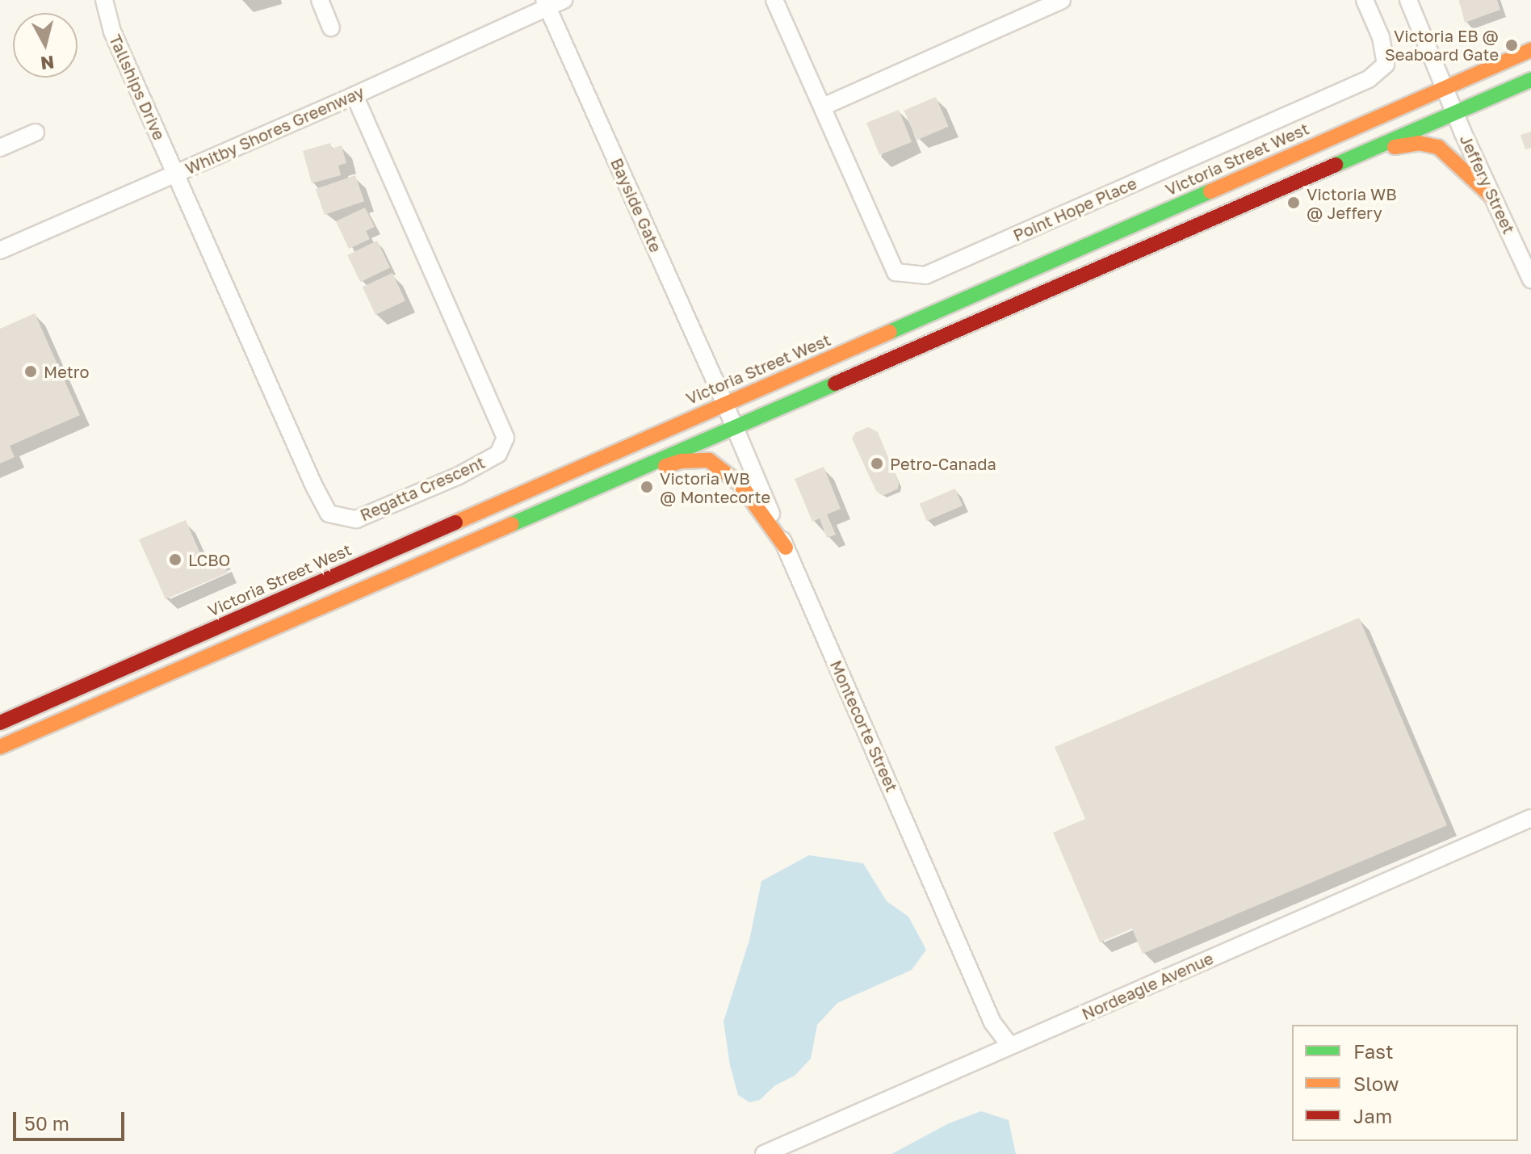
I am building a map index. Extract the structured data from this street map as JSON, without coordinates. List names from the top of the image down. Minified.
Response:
{"streets":{"main road":["Victoria Street West"],"street":["Tallships Drive","Whitby Shores Greenway","Jeffery Street","Bayside Gate","Point Hope Place","Regatta Crescent","Montecorte Street","Nordeagle Avenue"]},"crossings":[["Tallships Drive","Whitby Shores Greenway"],["Tallships Drive","Regatta Crescent"],["Whitby Shores Greenway","Bayside Gate"],["Whitby Shores Greenway","Regatta Crescent"],["Victoria Street West","Jeffery Street"],["Victoria Street West","Bayside Gate"],["Victoria Street West","Montecorte Street"],["Bayside Gate","Montecorte Street"],["Montecorte Street","Nordeagle Avenue"]],"places":["Victoria EB @ Seaboard Gate","Victoria WB @ Jeffery","Metro","Petro-Canada","Victoria WB @ Montecorte","LCBO"],"legend":["Fast","Slow","Jam"],"scale_bar":"50 m","north":"bottom"}
